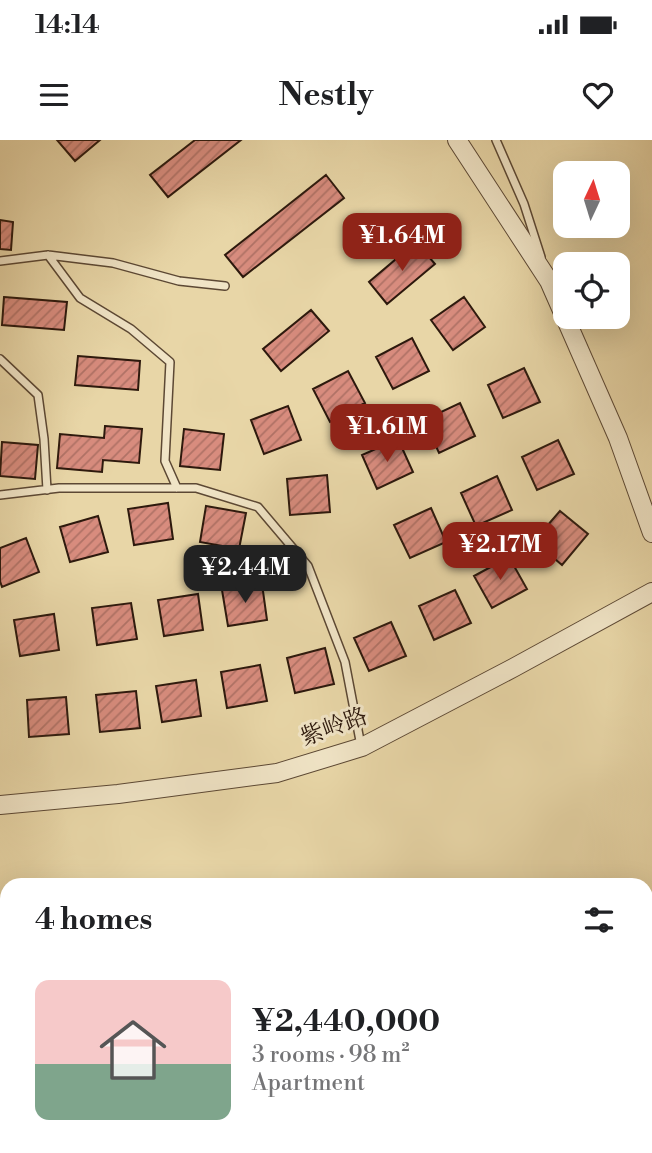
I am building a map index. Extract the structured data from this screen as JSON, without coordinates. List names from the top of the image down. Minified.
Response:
{"streets":{"street":["紫岭路"]},"north":"top","page":{"status":"14:14","header":"Nestly","price":["¥1.64M","¥1.61M","¥2.17M","¥2.44M"],"heading":"4 homes","list":[{"name":"¥2,440,000","note":"3 rooms · 98 m² · Apartment"}]}}
